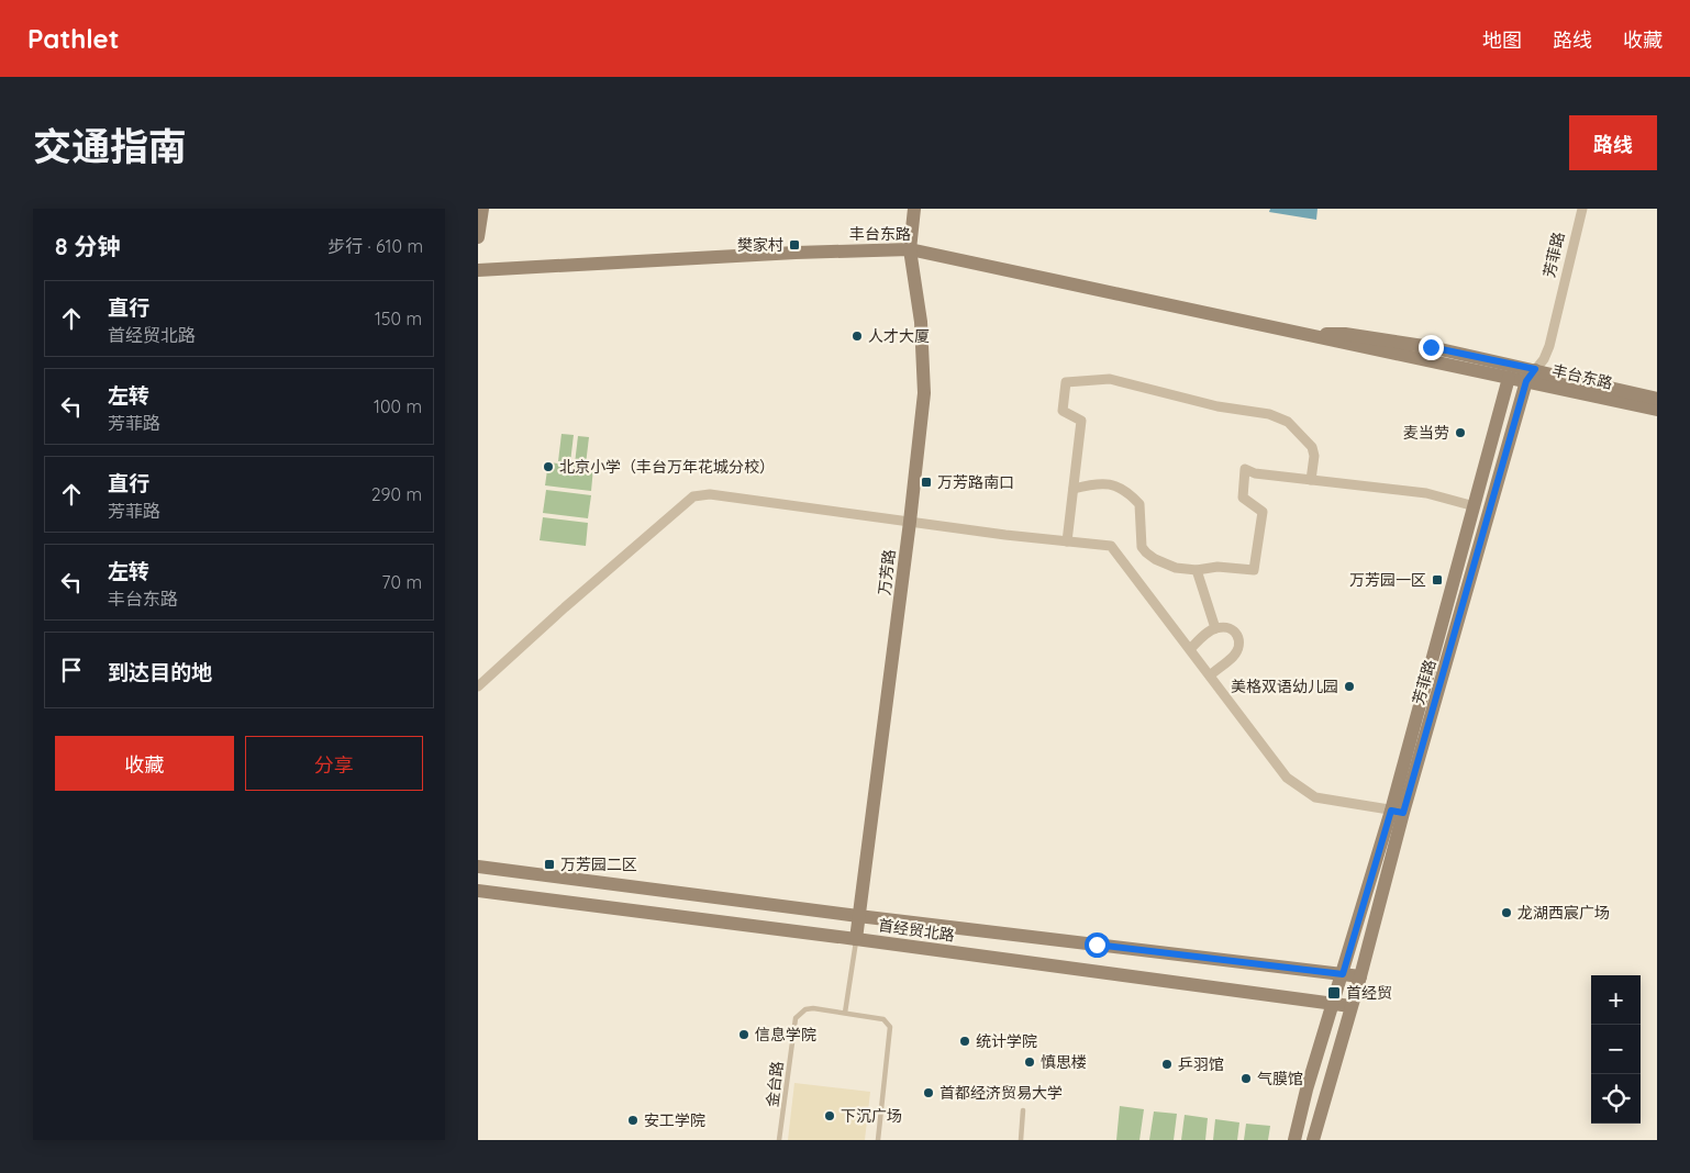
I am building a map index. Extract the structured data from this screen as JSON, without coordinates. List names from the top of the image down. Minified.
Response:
{"streets":{"street":["丰台东路","芳菲路","万芳路","首经贸北路"],"lane":["金台路"]},"crossings":[["丰台东路","芳菲路"],["丰台东路","万芳路"],["芳菲路","首经贸北路"],["万芳路","首经贸北路"]],"places":{"transit":["樊家村","万芳路南口","万芳园一区","万芳园二区","首经贸"],"other":["人才大厦","麦当劳","北京小学（丰台万年花城分校）","美格双语幼儿园","龙湖西宸广场","信息学院","统计学院","慎思楼","乒羽馆","气膜馆","首都经济贸易大学","下沉广场","安工学院"]},"page":{"header":"Pathlet","nav":["地图","路线","收藏"],"title":"交通指南","buttons":["路线",["收藏","分享"]],"heading":["8 分钟","步行 · 610 m"],"list":[["直行","首经贸北路","150 m"],["左转","芳菲路","100 m"],["直行","芳菲路","290 m"],["左转","丰台东路","70 m"],"到达目的地"],"map_buttons":["+","−"]}}
